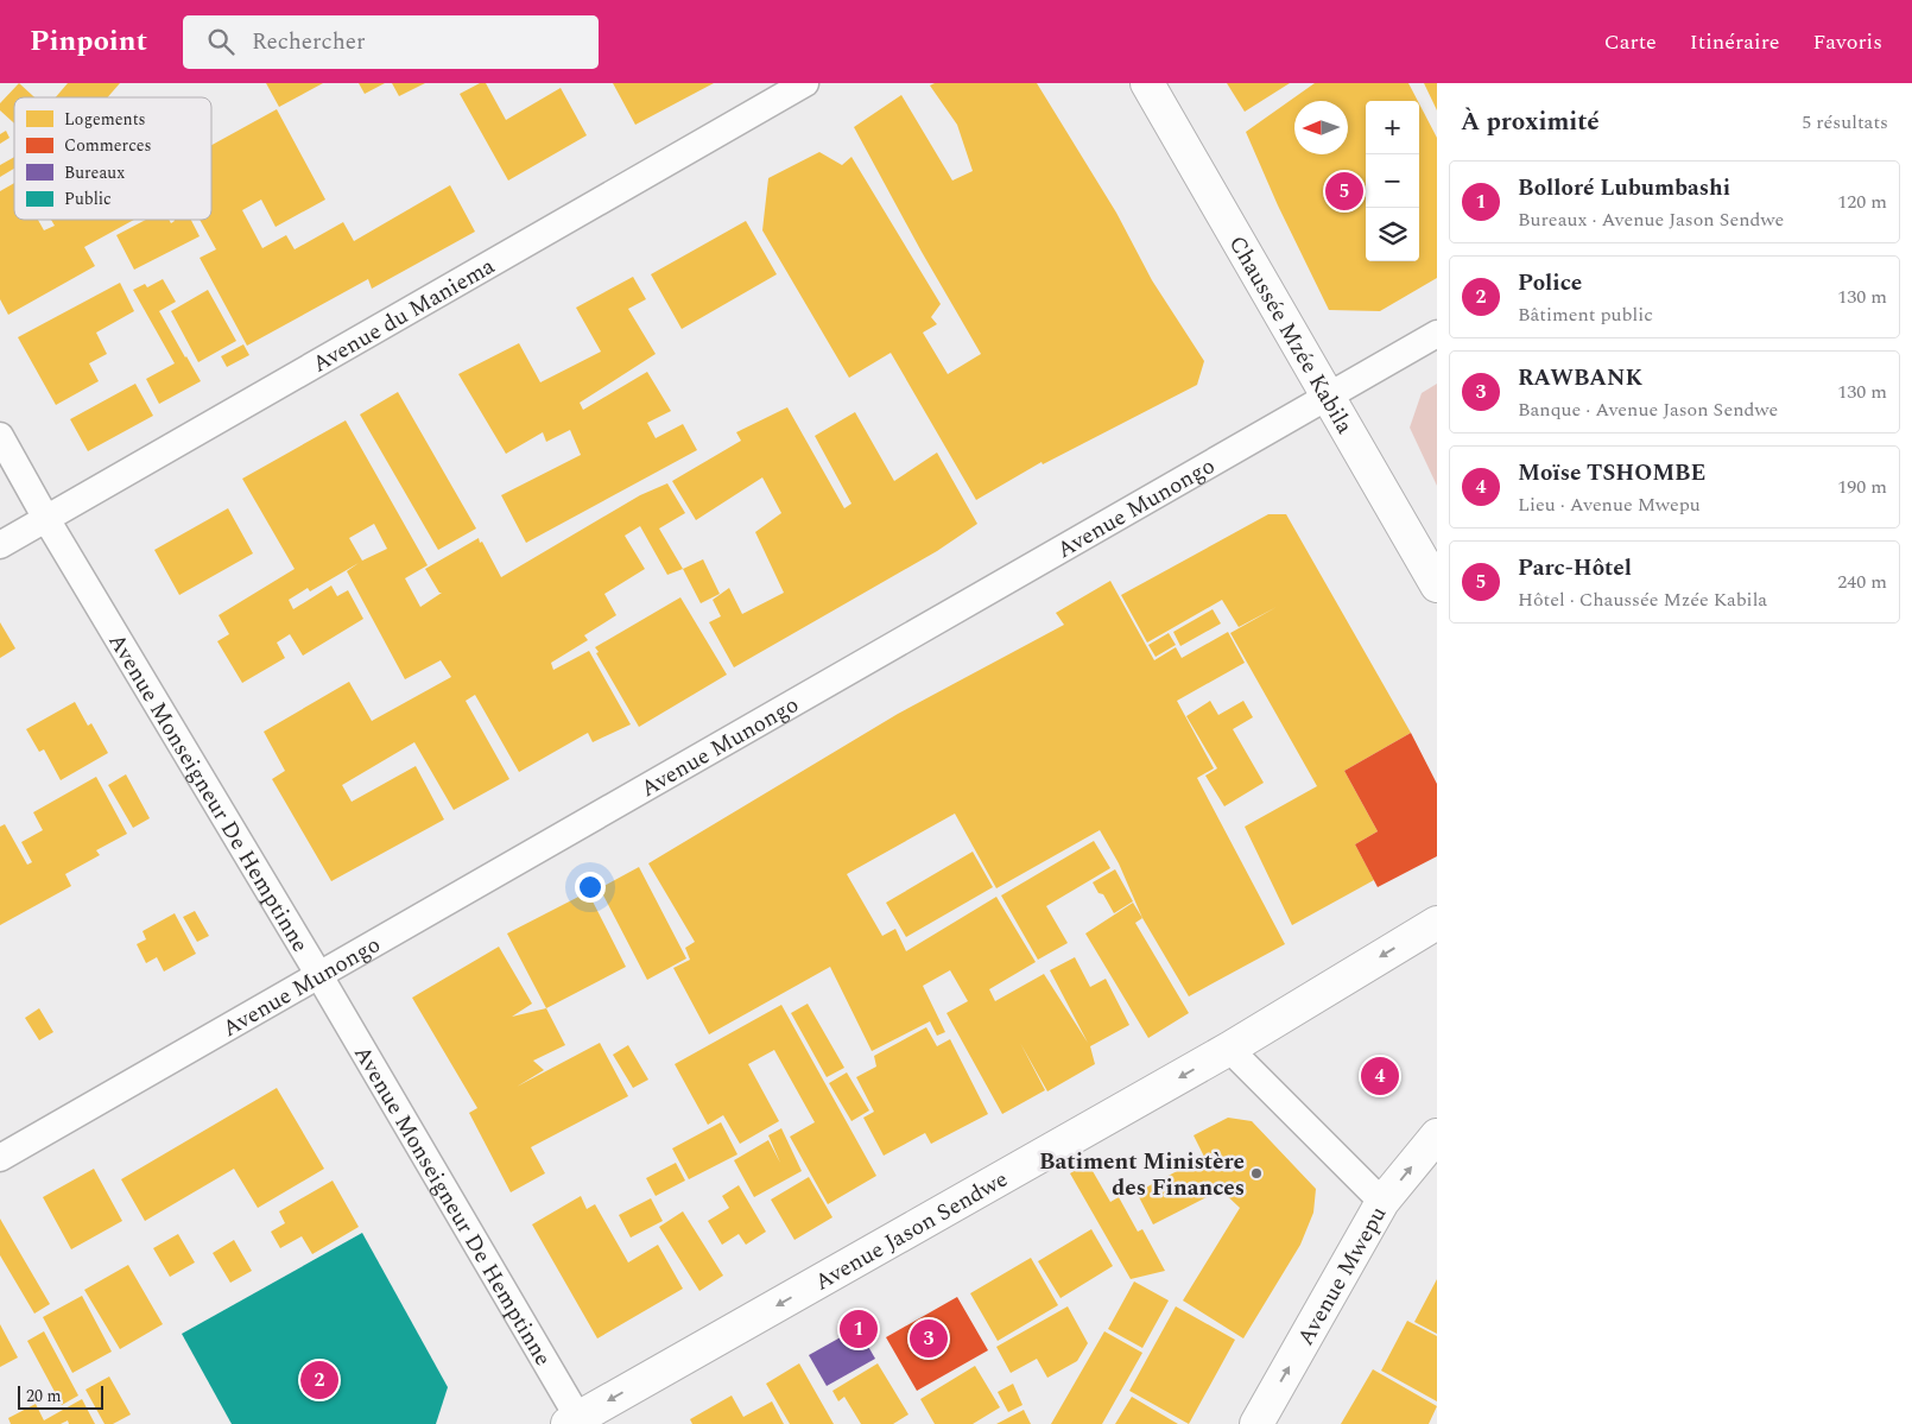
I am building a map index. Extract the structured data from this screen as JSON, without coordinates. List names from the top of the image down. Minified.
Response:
{"streets":{"main road":["Chaussée Mzée Kabila","Avenue Jason Sendwe","Avenue Mwepu"],"street":["Avenue du Maniema","Avenue Munongo","Avenue Monseigneur De Hemptinne"]},"crossings":[["Avenue du Maniema","Avenue Monseigneur De Hemptinne"],["Chaussée Mzée Kabila","Avenue Munongo"],["Avenue Munongo","Avenue Monseigneur De Hemptinne"],["Avenue Monseigneur De Hemptinne","Avenue Jason Sendwe"]],"one_way":["Avenue Jason Sendwe","Avenue Mwepu"],"places":["Batiment Ministère des Finances"],"legend":["Logements","Commerces","Bureaux","Public"],"scale_bar":"20 m","north":"left","page":{"header":"Pinpoint","search":"Rechercher","nav":["Carte","Itinéraire","Favoris"],"heading":["À proximité","5 résultats"],"map_buttons":["+","−"],"list":[{"mark":"1","name":"Bolloré Lubumbashi","note":"Bureaux · Avenue Jason Sendwe","value":"120 m"},{"mark":"2","name":"Police","note":"Bâtiment public","value":"130 m"},{"mark":"3","name":"RAWBANK","note":"Banque · Avenue Jason Sendwe","value":"130 m"},{"mark":"4","name":"Moïse TSHOMBE","note":"Lieu · Avenue Mwepu","value":"190 m"},{"mark":"5","name":"Parc-Hôtel","note":"Hôtel · Chaussée Mzée Kabila","value":"240 m"}],"pins":["5","4","1","3","2"],"scale":"20 m"}}
